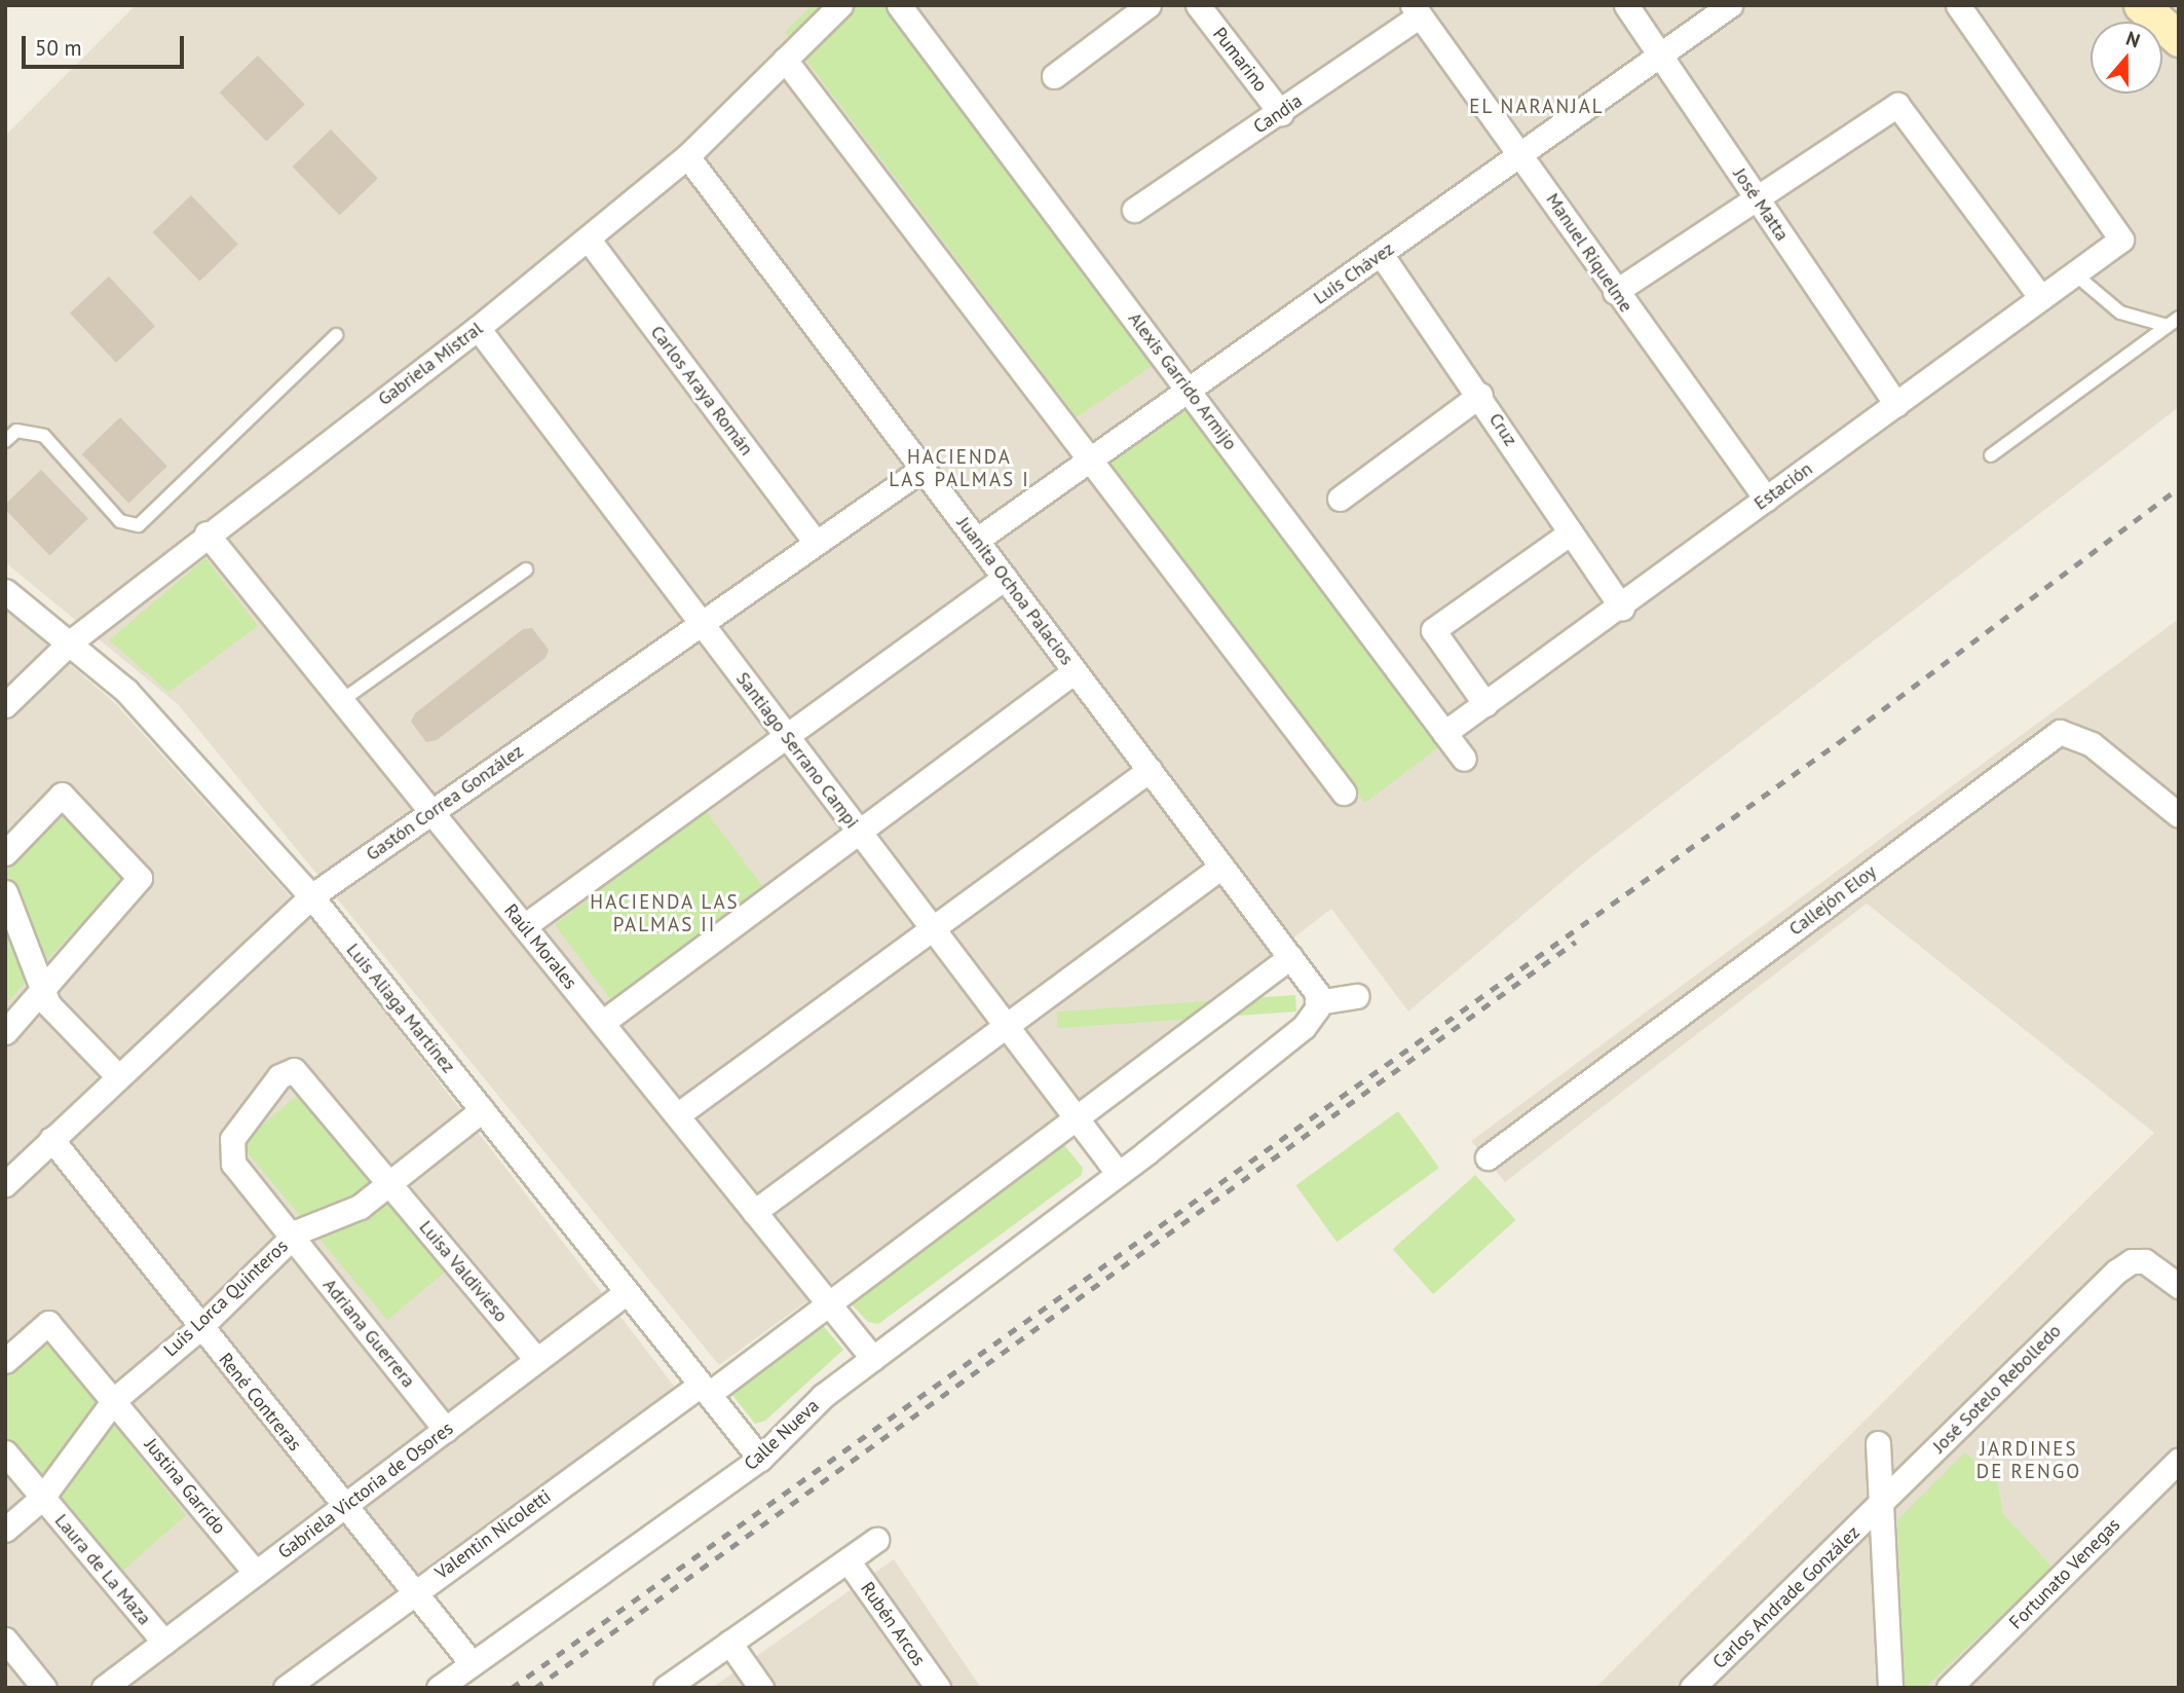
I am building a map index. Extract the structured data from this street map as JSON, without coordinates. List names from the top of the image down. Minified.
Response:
{"streets":{"street":["Pumarino","Candia","José Matta","Manuel Riquelme","Luis Chávez","Gabriela Mistral","Alexis Garrido Armijo","Carlos Araya Román","Cruz","Estación","Juanita Ochoa Palacios","Santiago Serrano Campi","Gastón Correa González","Callejón Eloy","Raúl Morales","Luis Aliaga Martínez","Luisa Valdivieso","Luis Lorca Quinteros","Adriana Guerrera","José Sotelo Rebolledo","René Contreras","Calle Nueva","Justina Garrido","Gabriela Victoria de Osores","Valentin Nicoletti","Laura de La Maza","Fortunato Venegas","Carlos Andrade González","Rubén Arcos"]},"crossings":[["Pumarino","Candia"],["Candia","Manuel Riquelme"],["José Matta","Luis Chávez"],["José Matta","Estación"],["Manuel Riquelme","Luis Chávez"],["Manuel Riquelme","Estación"],["Luis Chávez","Alexis Garrido Armijo"],["Luis Chávez","Cruz"],["Luis Chávez","Juanita Ochoa Palacios"],["Gabriela Mistral","Carlos Araya Román"],["Gabriela Mistral","Juanita Ochoa Palacios"],["Gabriela Mistral","Santiago Serrano Campi"],["Gabriela Mistral","Raúl Morales"],["Gabriela Mistral","Luis Aliaga Martínez"],["Alexis Garrido Armijo","Estación"],["Carlos Araya Román","Gastón Correa González"],["Cruz","Estación"],["Juanita Ochoa Palacios","Gastón Correa González"],["Juanita Ochoa Palacios","Calle Nueva"],["Juanita Ochoa Palacios","Valentin Nicoletti"],["Santiago Serrano Campi","Gastón Correa González"],["Santiago Serrano Campi","Calle Nueva"],["Santiago Serrano Campi","Valentin Nicoletti"],["Gastón Correa González","Raúl Morales"],["Gastón Correa González","Luis Aliaga Martínez"],["Gastón Correa González","René Contreras"],["Raúl Morales","Calle Nueva"],["Raúl Morales","Valentin Nicoletti"],["Luis Aliaga Martínez","Luis Lorca Quinteros"],["Luis Aliaga Martínez","Calle Nueva"],["Luis Aliaga Martínez","Gabriela Victoria de Osores"],["Luis Aliaga Martínez","Valentin Nicoletti"],["Luisa Valdivieso","Luis Lorca Quinteros"],["Luisa Valdivieso","Adriana Guerrera"],["Luisa Valdivieso","Gabriela Victoria de Osores"],["Luis Lorca Quinteros","Adriana Guerrera"],["Luis Lorca Quinteros","René Contreras"],["Luis Lorca Quinteros","Justina Garrido"],["Luis Lorca Quinteros","Laura de La Maza"],["Adriana Guerrera","Gabriela Victoria de Osores"],["José Sotelo Rebolledo","Carlos Andrade González"],["René Contreras","Calle Nueva"],["René Contreras","Gabriela Victoria de Osores"],["René Contreras","Valentin Nicoletti"],["Justina Garrido","Gabriela Victoria de Osores"],["Gabriela Victoria de Osores","Laura de La Maza"]],"districts":["EL NARANJAL","HACIENDA LAS PALMAS I","HACIENDA LAS PALMAS II","JARDINES DE RENGO"],"scale_bar":"50 m","north":"top"}
